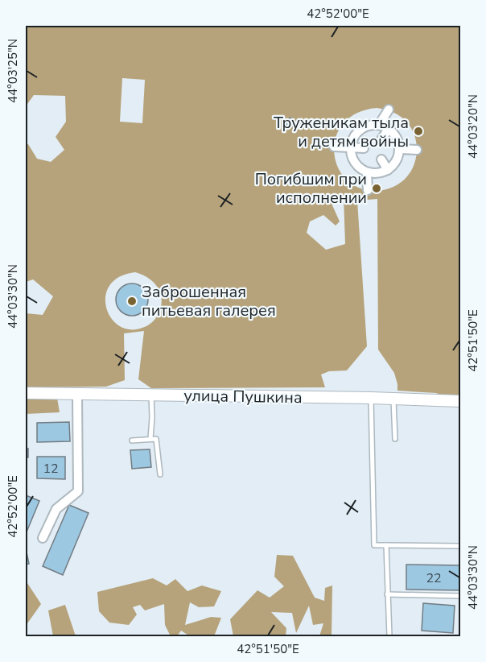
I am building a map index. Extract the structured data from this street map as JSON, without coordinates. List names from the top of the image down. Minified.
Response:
{"streets":{"street":["улица Пушкина"]},"places":["Труженикам тыла и детям войны","Погибшим при исполнении","Заброшенная питьевая галерея"],"house_numbers":["12","22"],"coordinates":["42°52'00\"E","44°03'25\"N","44°03'20\"N","44°03'30\"N","42°51'50\"E"]}
